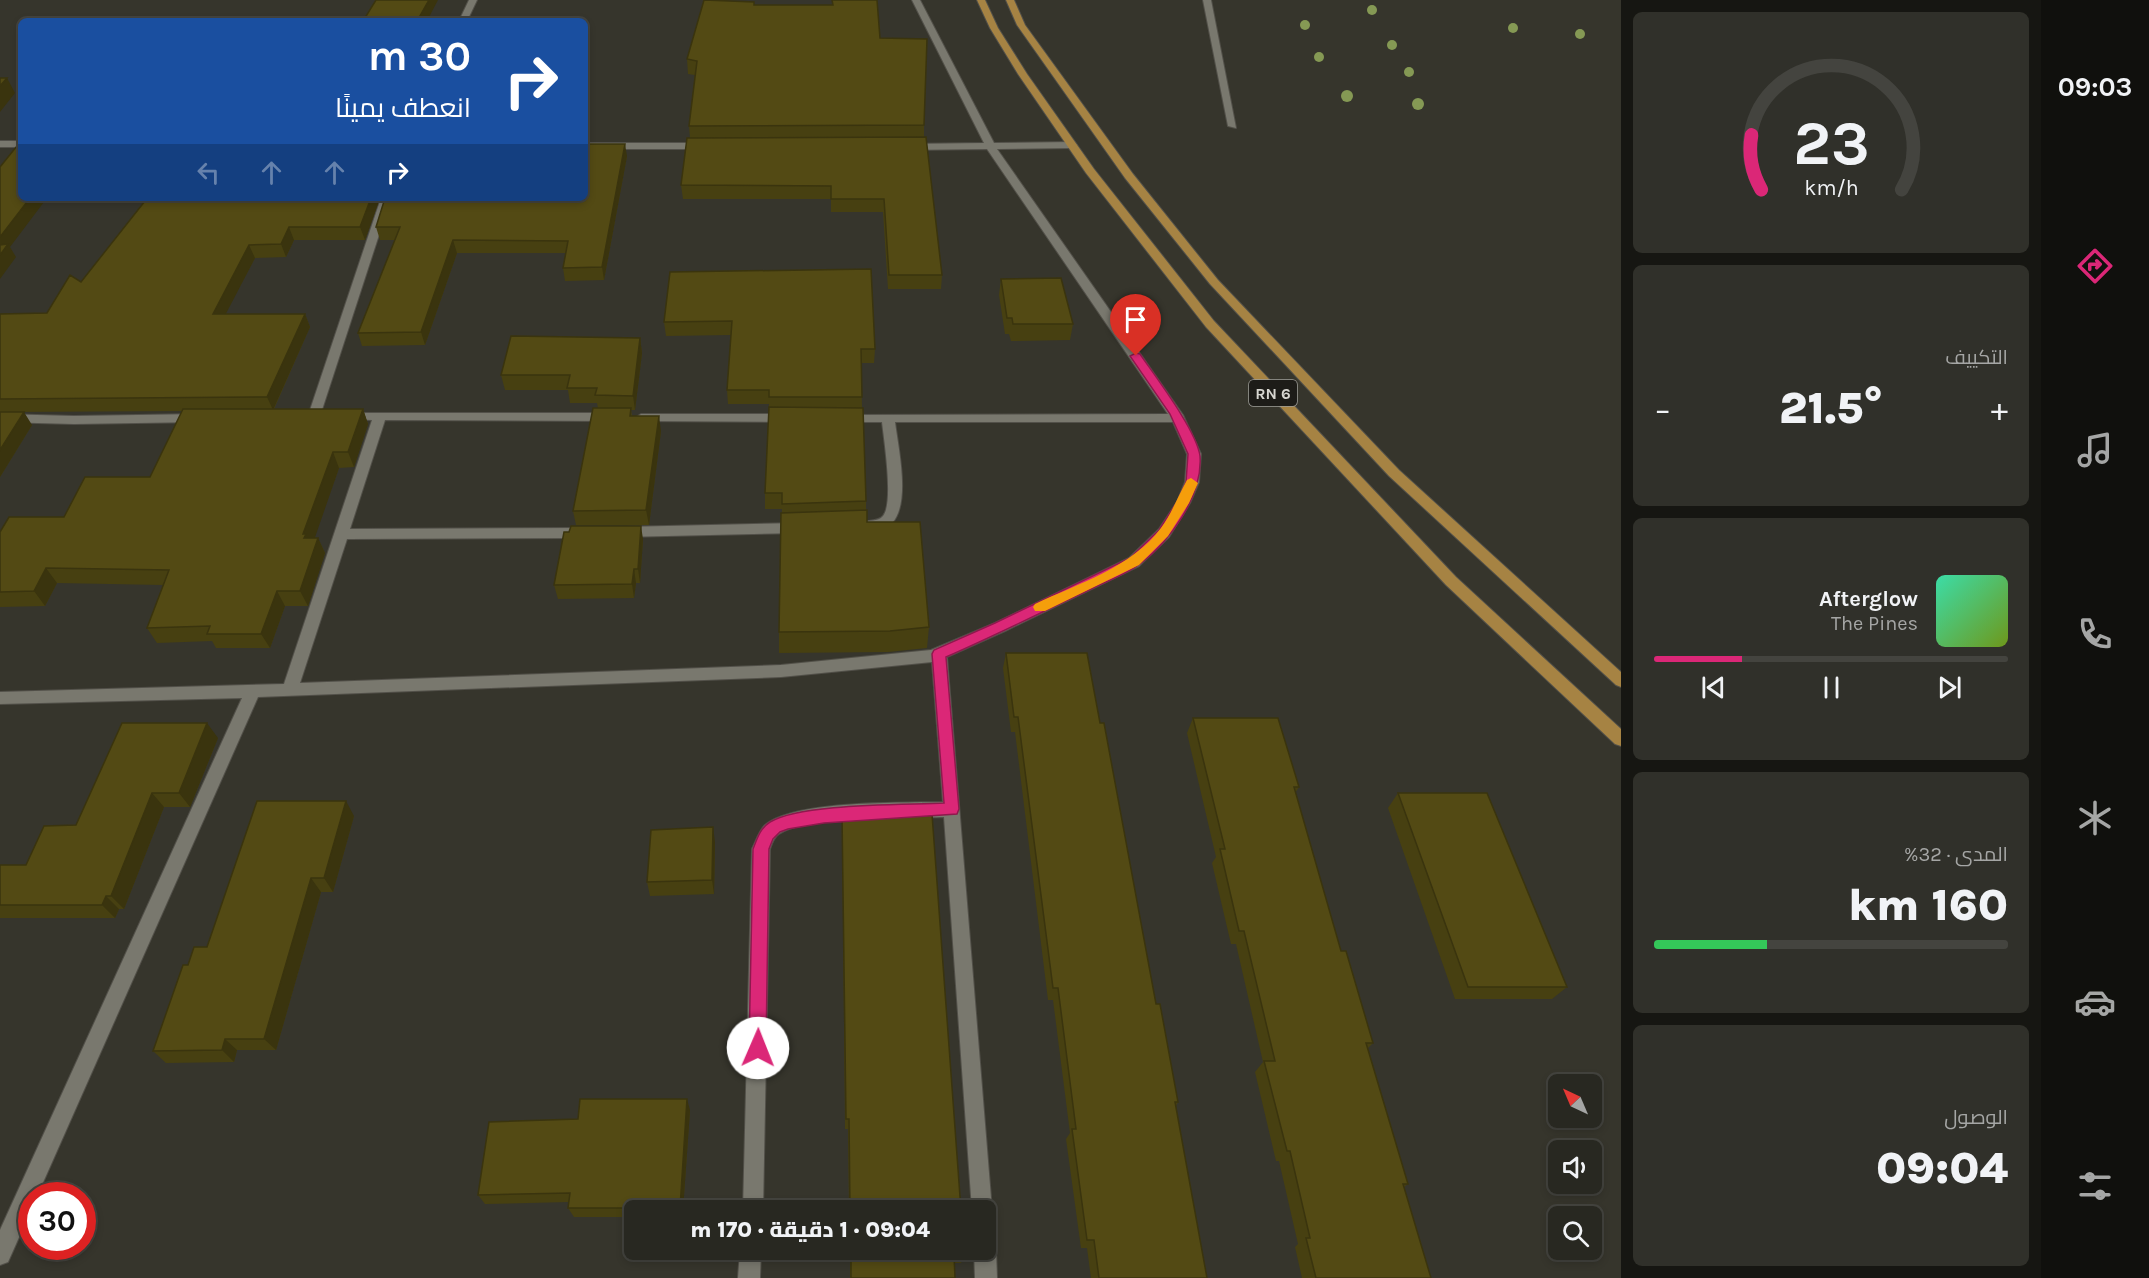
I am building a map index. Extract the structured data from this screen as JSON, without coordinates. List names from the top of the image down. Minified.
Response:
{"streets":{"main road":["RN 6"]},"north":"top left","page":{"tabs":"09:03","turn":["30 m","انعطف يمينًا"],"tile":["التكييف",["المدى · 32%","160 km"],["الوصول","09:04"]],"heat":["−","21.5°","+"],"song":["Afterglow","The Pines"],"limit":"30","trip":"09:04 · 1 دقيقة · 170 m","gauge":["23","km/h"]}}
